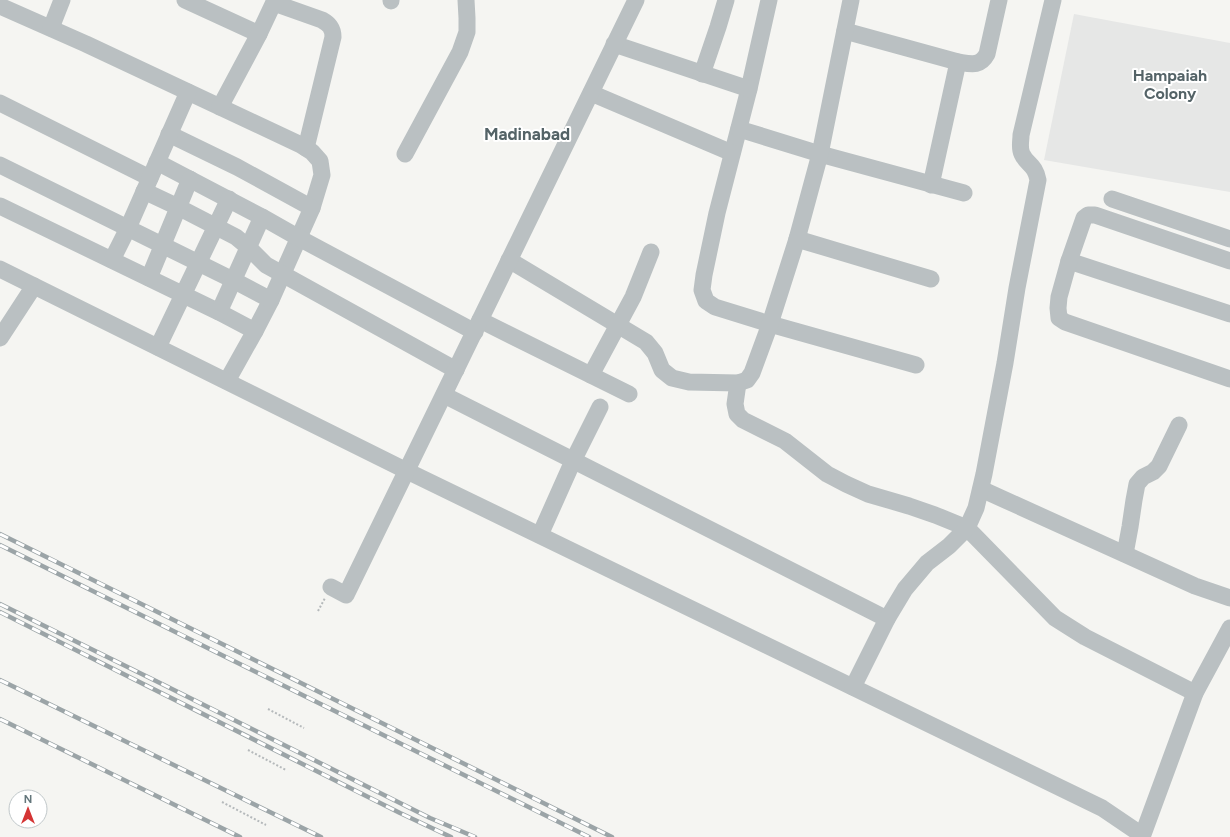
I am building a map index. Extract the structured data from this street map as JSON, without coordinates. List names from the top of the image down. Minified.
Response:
{"districts":["Hampaiah Colony","Madinabad"],"north":"top"}
